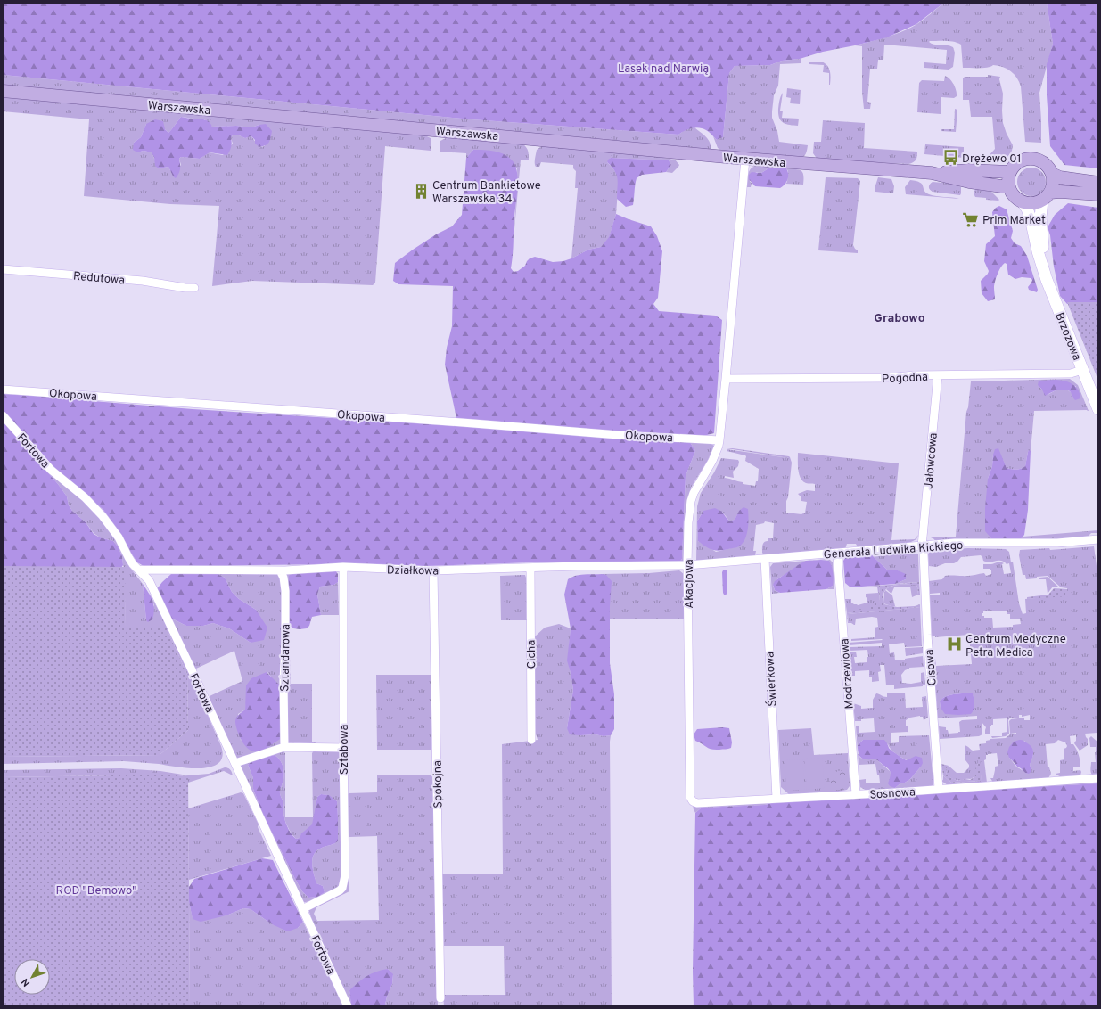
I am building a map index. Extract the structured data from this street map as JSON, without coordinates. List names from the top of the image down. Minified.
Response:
{"streets":{"main road":["Warszawska","Brzozowa"],"street":["Redutowa","Pogodna","Okopowa","Fortowa","Jałowcowa","Generała Ludwika Kickiego","Działkowa","Akacjowa","Cicha","Sztandarowa","Cisowa","Modrzewiowa","Świerkowa","Sztabowa","Spokojna","Sosnowa"]},"crossings":[["Warszawska","Brzozowa"],["Warszawska","Akacjowa"],["Brzozowa","Pogodna"],["Pogodna","Jałowcowa"],["Pogodna","Akacjowa"],["Okopowa","Akacjowa"],["Fortowa","Działkowa"],["Fortowa","Sztabowa"],["Jałowcowa","Generała Ludwika Kickiego"],["Jałowcowa","Cisowa"],["Generała Ludwika Kickiego","Działkowa"],["Generała Ludwika Kickiego","Akacjowa"],["Generała Ludwika Kickiego","Cisowa"],["Generała Ludwika Kickiego","Modrzewiowa"],["Generała Ludwika Kickiego","Świerkowa"],["Działkowa","Akacjowa"],["Działkowa","Cicha"],["Działkowa","Sztandarowa"],["Działkowa","Sztabowa"],["Działkowa","Spokojna"],["Akacjowa","Sosnowa"],["Cisowa","Sosnowa"],["Modrzewiowa","Sosnowa"],["Świerkowa","Sosnowa"]],"districts":["Grabowo"],"parks":["Lasek nad Narwią","ROD \"Bemowo\""],"places":{"bus stop":["Drężewo 01"],"building":["Centrum Bankietowe Warszawska 34"],"supermarket":["Prim Market"],"hospital":["Centrum Medyczne Petra Medica"]},"north":"bottom left"}
